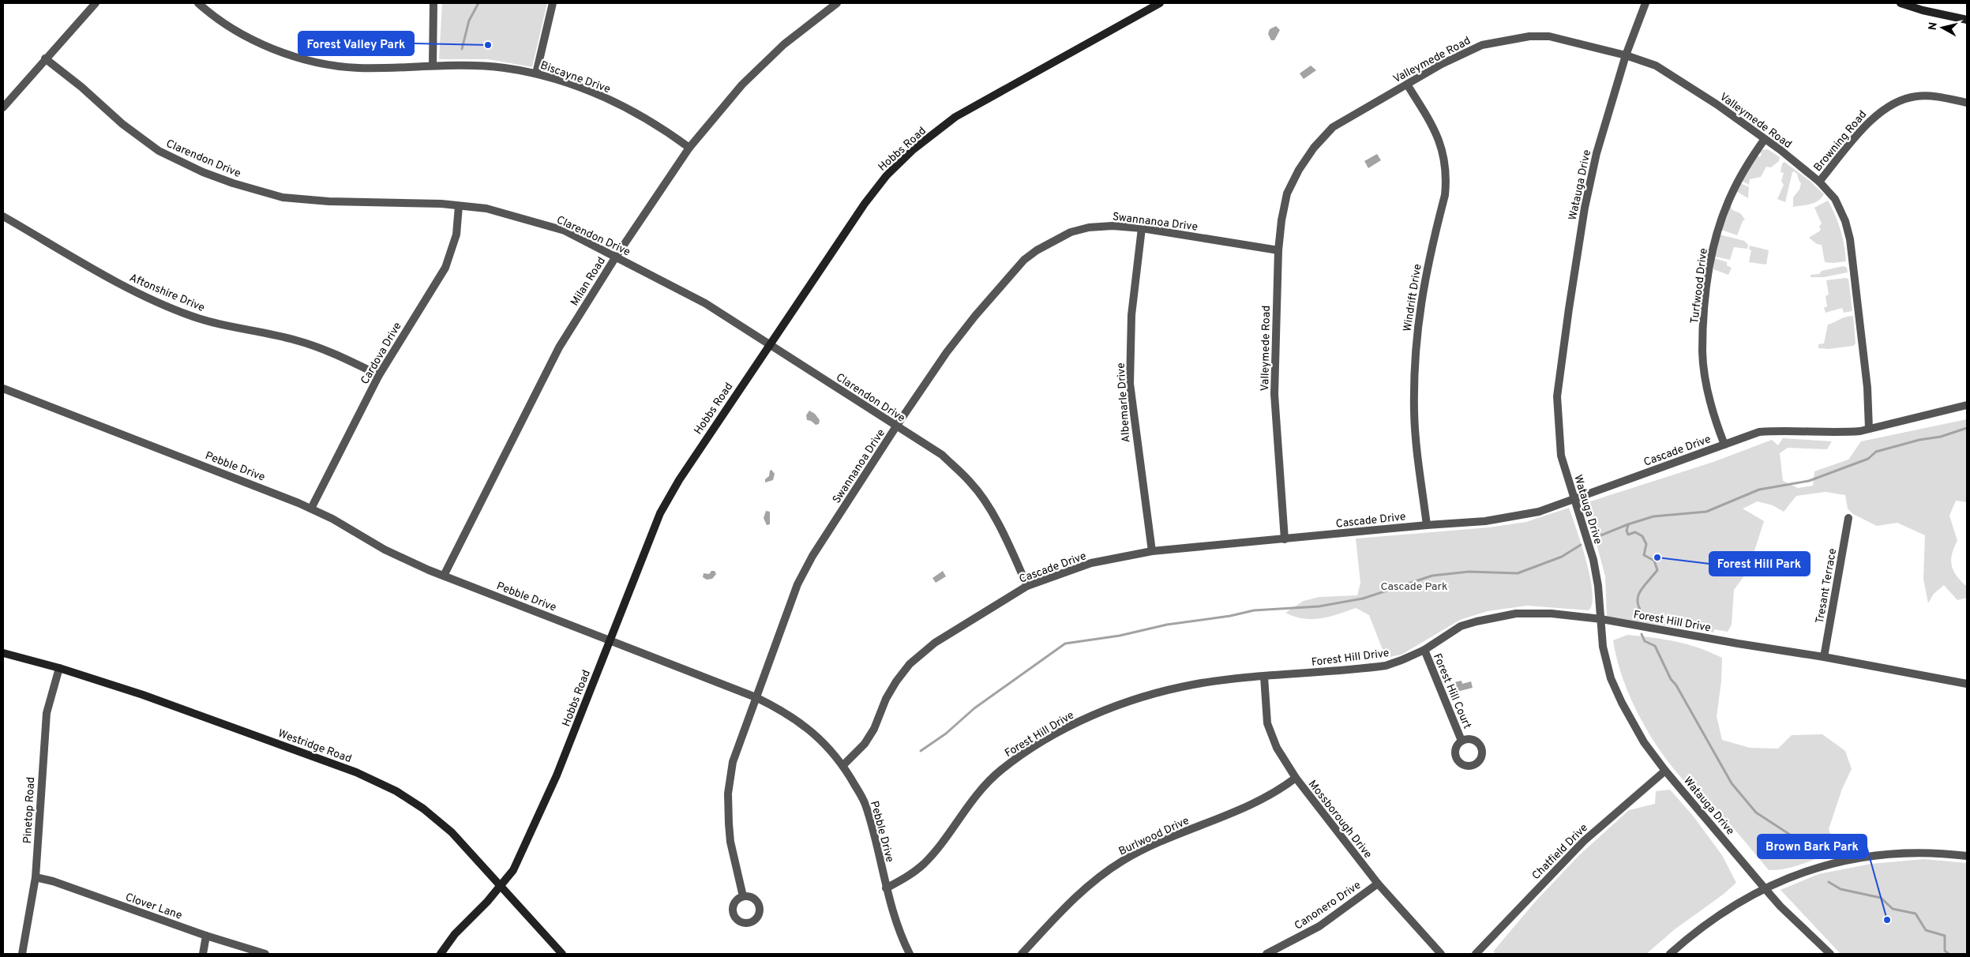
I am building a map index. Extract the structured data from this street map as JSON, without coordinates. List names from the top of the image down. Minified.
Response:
{"streets":{"street":["Valleymede Road","Biscayne Drive","Browning Road","Hobbs Road","Clarendon Drive","Watauga Drive","Swannanoa Drive","Milan Road","Turfwood Drive","Aftonshire Drive","Windrift Drive","Cardova Drive","Albemarle Drive","Cascade Drive","Pebble Drive","Tresant Terrace","Forest Hill Drive","Forest Hill Court","Westridge Road","Pinetop Road","Mossborough Drive","Burlwood Drive","Chatfield Drive","Canonero Drive","Clover Lane"]},"crossings":[["Valleymede Road","Browning Road"],["Valleymede Road","Watauga Drive"],["Valleymede Road","Swannanoa Drive"],["Valleymede Road","Turfwood Drive"],["Valleymede Road","Windrift Drive"],["Valleymede Road","Cascade Drive"],["Biscayne Drive","Milan Road"],["Hobbs Road","Clarendon Drive"],["Hobbs Road","Pebble Drive"],["Hobbs Road","Westridge Road"],["Clarendon Drive","Swannanoa Drive"],["Clarendon Drive","Milan Road"],["Clarendon Drive","Cardova Drive"],["Clarendon Drive","Cascade Drive"],["Watauga Drive","Cascade Drive"],["Watauga Drive","Forest Hill Drive"],["Watauga Drive","Chatfield Drive"],["Swannanoa Drive","Albemarle Drive"],["Swannanoa Drive","Pebble Drive"],["Milan Road","Pebble Drive"],["Turfwood Drive","Cascade Drive"],["Aftonshire Drive","Cardova Drive"],["Windrift Drive","Cascade Drive"],["Cardova Drive","Pebble Drive"],["Albemarle Drive","Cascade Drive"],["Cascade Drive","Pebble Drive"],["Pebble Drive","Forest Hill Drive"],["Tresant Terrace","Forest Hill Drive"],["Forest Hill Drive","Forest Hill Court"],["Forest Hill Drive","Mossborough Drive"],["Westridge Road","Pinetop Road"],["Pinetop Road","Clover Lane"],["Mossborough Drive","Burlwood Drive"],["Mossborough Drive","Canonero Drive"]],"parks":["Cascade Park"],"places":["Forest Valley Park","Forest Hill Park","Brown Bark Park"],"north":"left"}
